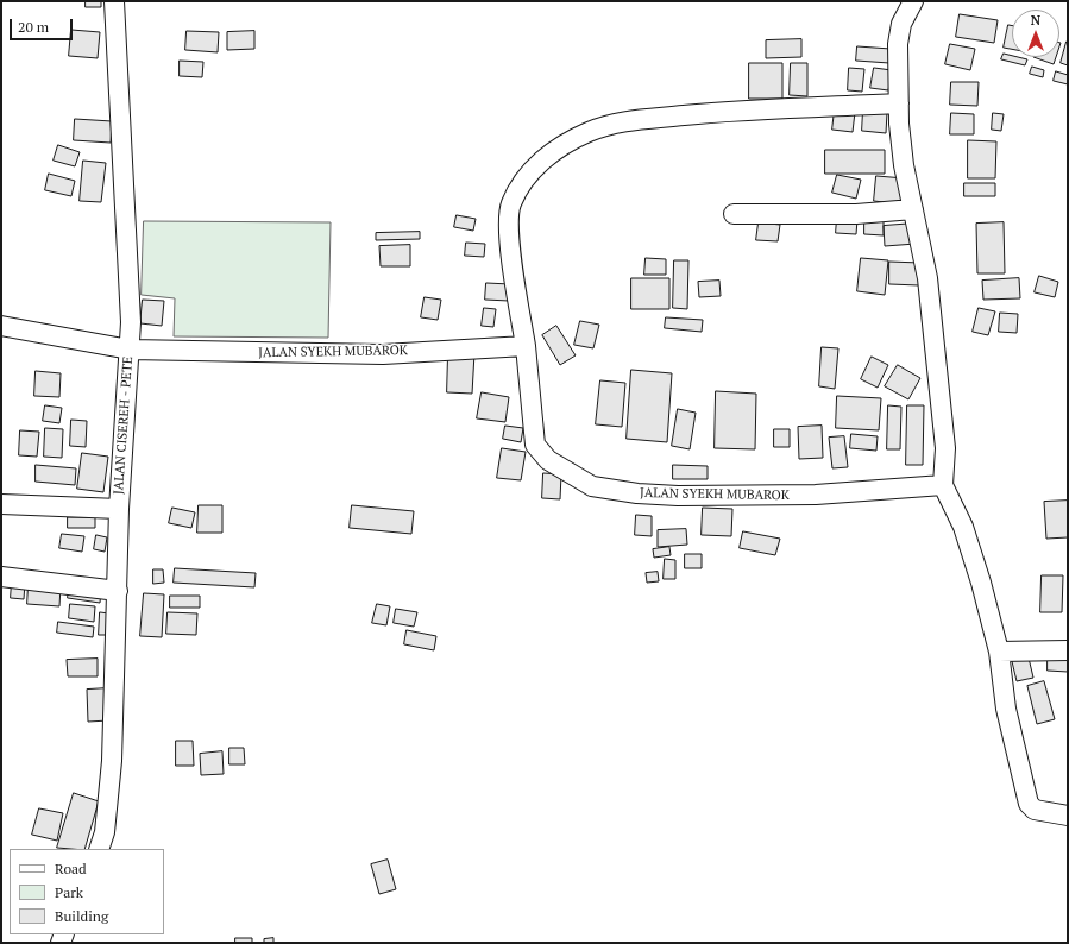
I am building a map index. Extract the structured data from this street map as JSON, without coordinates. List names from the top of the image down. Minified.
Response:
{"streets":{"street":["JALAN SYEKH MUBAROK","JALAN CISEREH - PETE"]},"crossings":[["JALAN SYEKH MUBAROK","JALAN CISEREH - PETE"]],"legend":["Road","Park","Building"],"scale_bar":"20 m","north":"top"}
